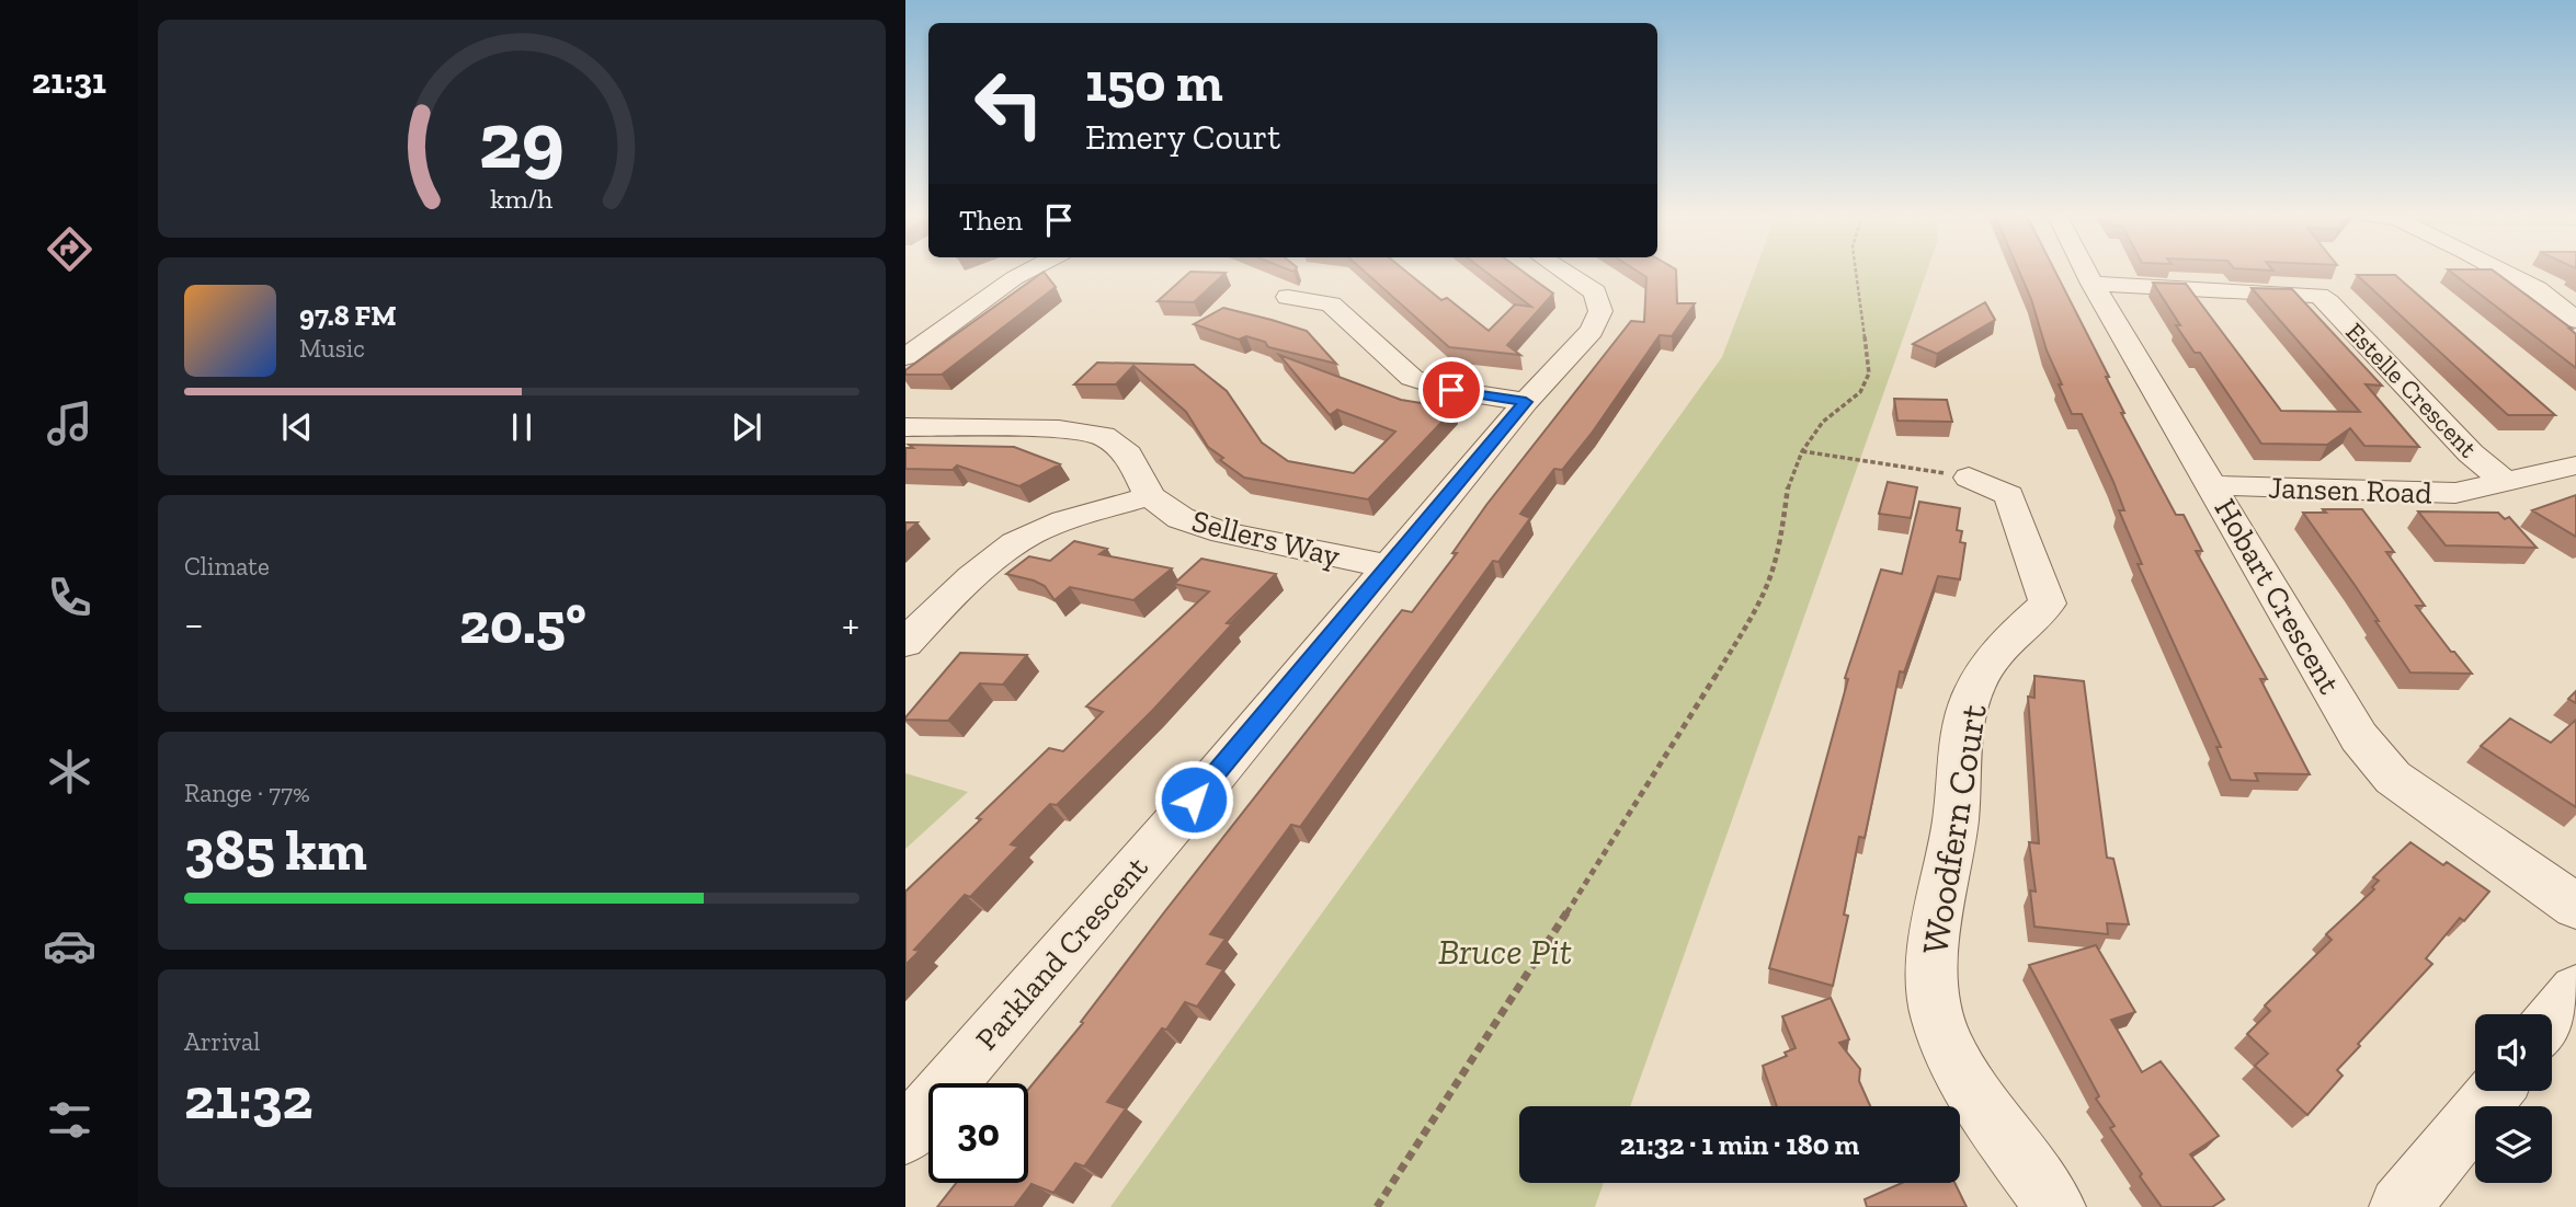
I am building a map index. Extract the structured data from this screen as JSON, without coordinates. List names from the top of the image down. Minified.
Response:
{"streets":{"street":["Estelle Crescent","Jansen Road","Sellers Way","Hobart Crescent","Woodfern Court","Parkland Crescent"]},"crossings":[["Estelle Crescent","Jansen Road"],["Estelle Crescent","Hobart Crescent"],["Jansen Road","Hobart Crescent"],["Sellers Way","Parkland Crescent"]],"parks":["Bruce Pit"],"page":{"tabs":"21:31","turn":["150 m","Emery Court"],"then":"Then","song":["97.8 FM","Music"],"tile":["Climate",["Range · 77%","385 km"],["Arrival","21:32"]],"heat":["−","20.5°","+"],"limit":"30","trip":"21:32 · 1 min · 180 m","gauge":["29","km/h"]}}
